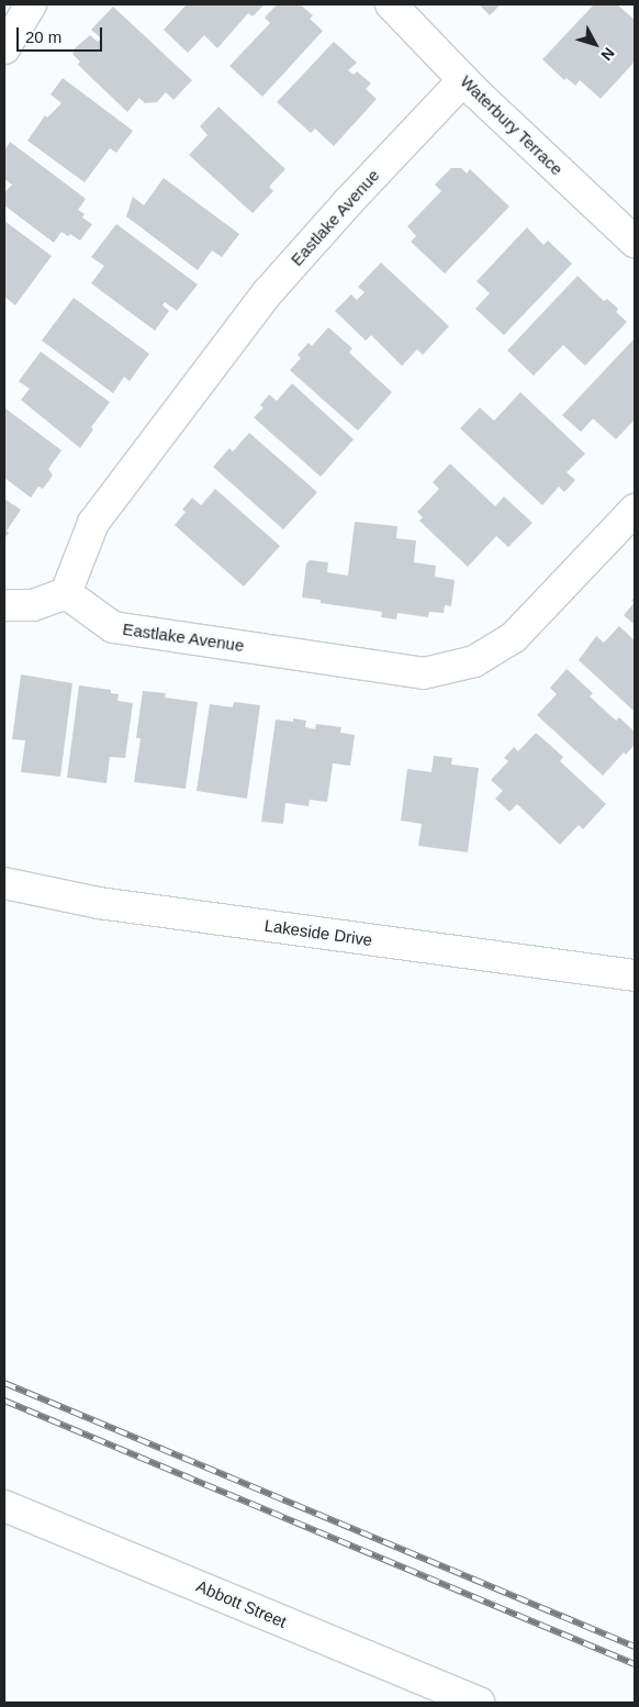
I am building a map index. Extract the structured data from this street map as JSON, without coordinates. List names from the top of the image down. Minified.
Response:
{"streets":{"street":["Waterbury Terrace","Eastlake Avenue","Lakeside Drive","Abbott Street"]},"crossings":[["Waterbury Terrace","Eastlake Avenue"]],"scale_bar":"20 m","north":"bottom right"}
